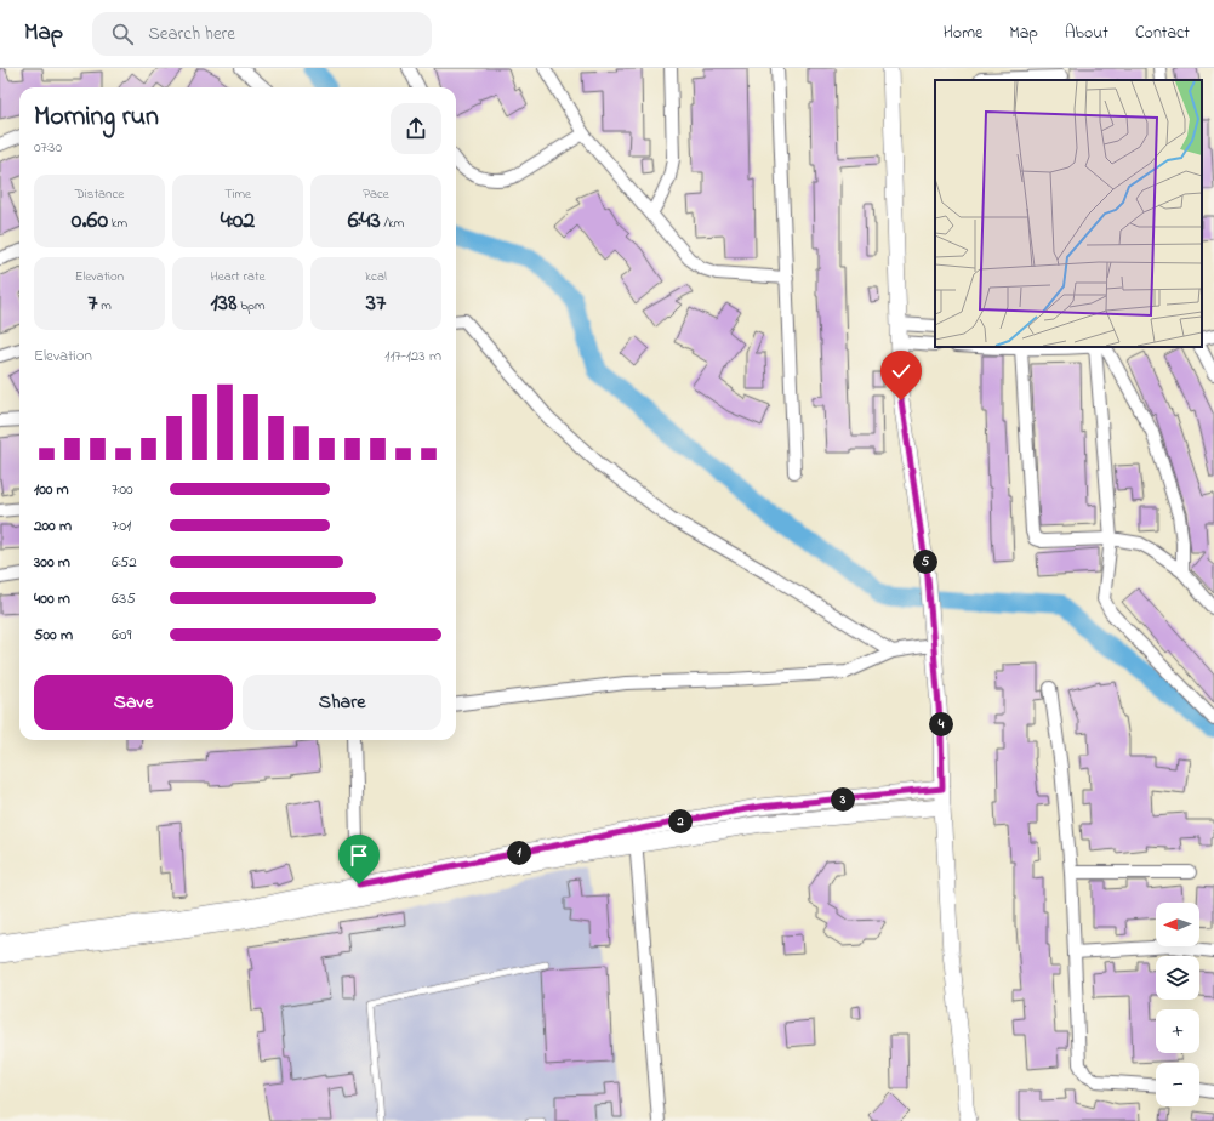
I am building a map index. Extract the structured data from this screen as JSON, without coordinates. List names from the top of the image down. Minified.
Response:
{"north":"left","page":{"header":"Map","search":"Search here","nav":["Home","Map","About","Contact"],"heading":["Morning run","07:30"],"stats":[["Distance","0.60 km"],["Time","4:02"],["Pace","6:43 /km"],["Elevation","7 m"],["Heart rate","138 bpm"],["kcal","37"]],"chart":["Elevation","117–123 m"],"list":[{"name":"100 m","note":"7:00"},{"name":"200 m","note":"7:01"},{"name":"300 m","note":"6:52"},{"name":"400 m","note":"6:35"},{"name":"500 m","note":"6:09"}],"pins":["5","4","3","2","1"],"buttons":["Save","Share"],"map_buttons":["+","−"]}}
